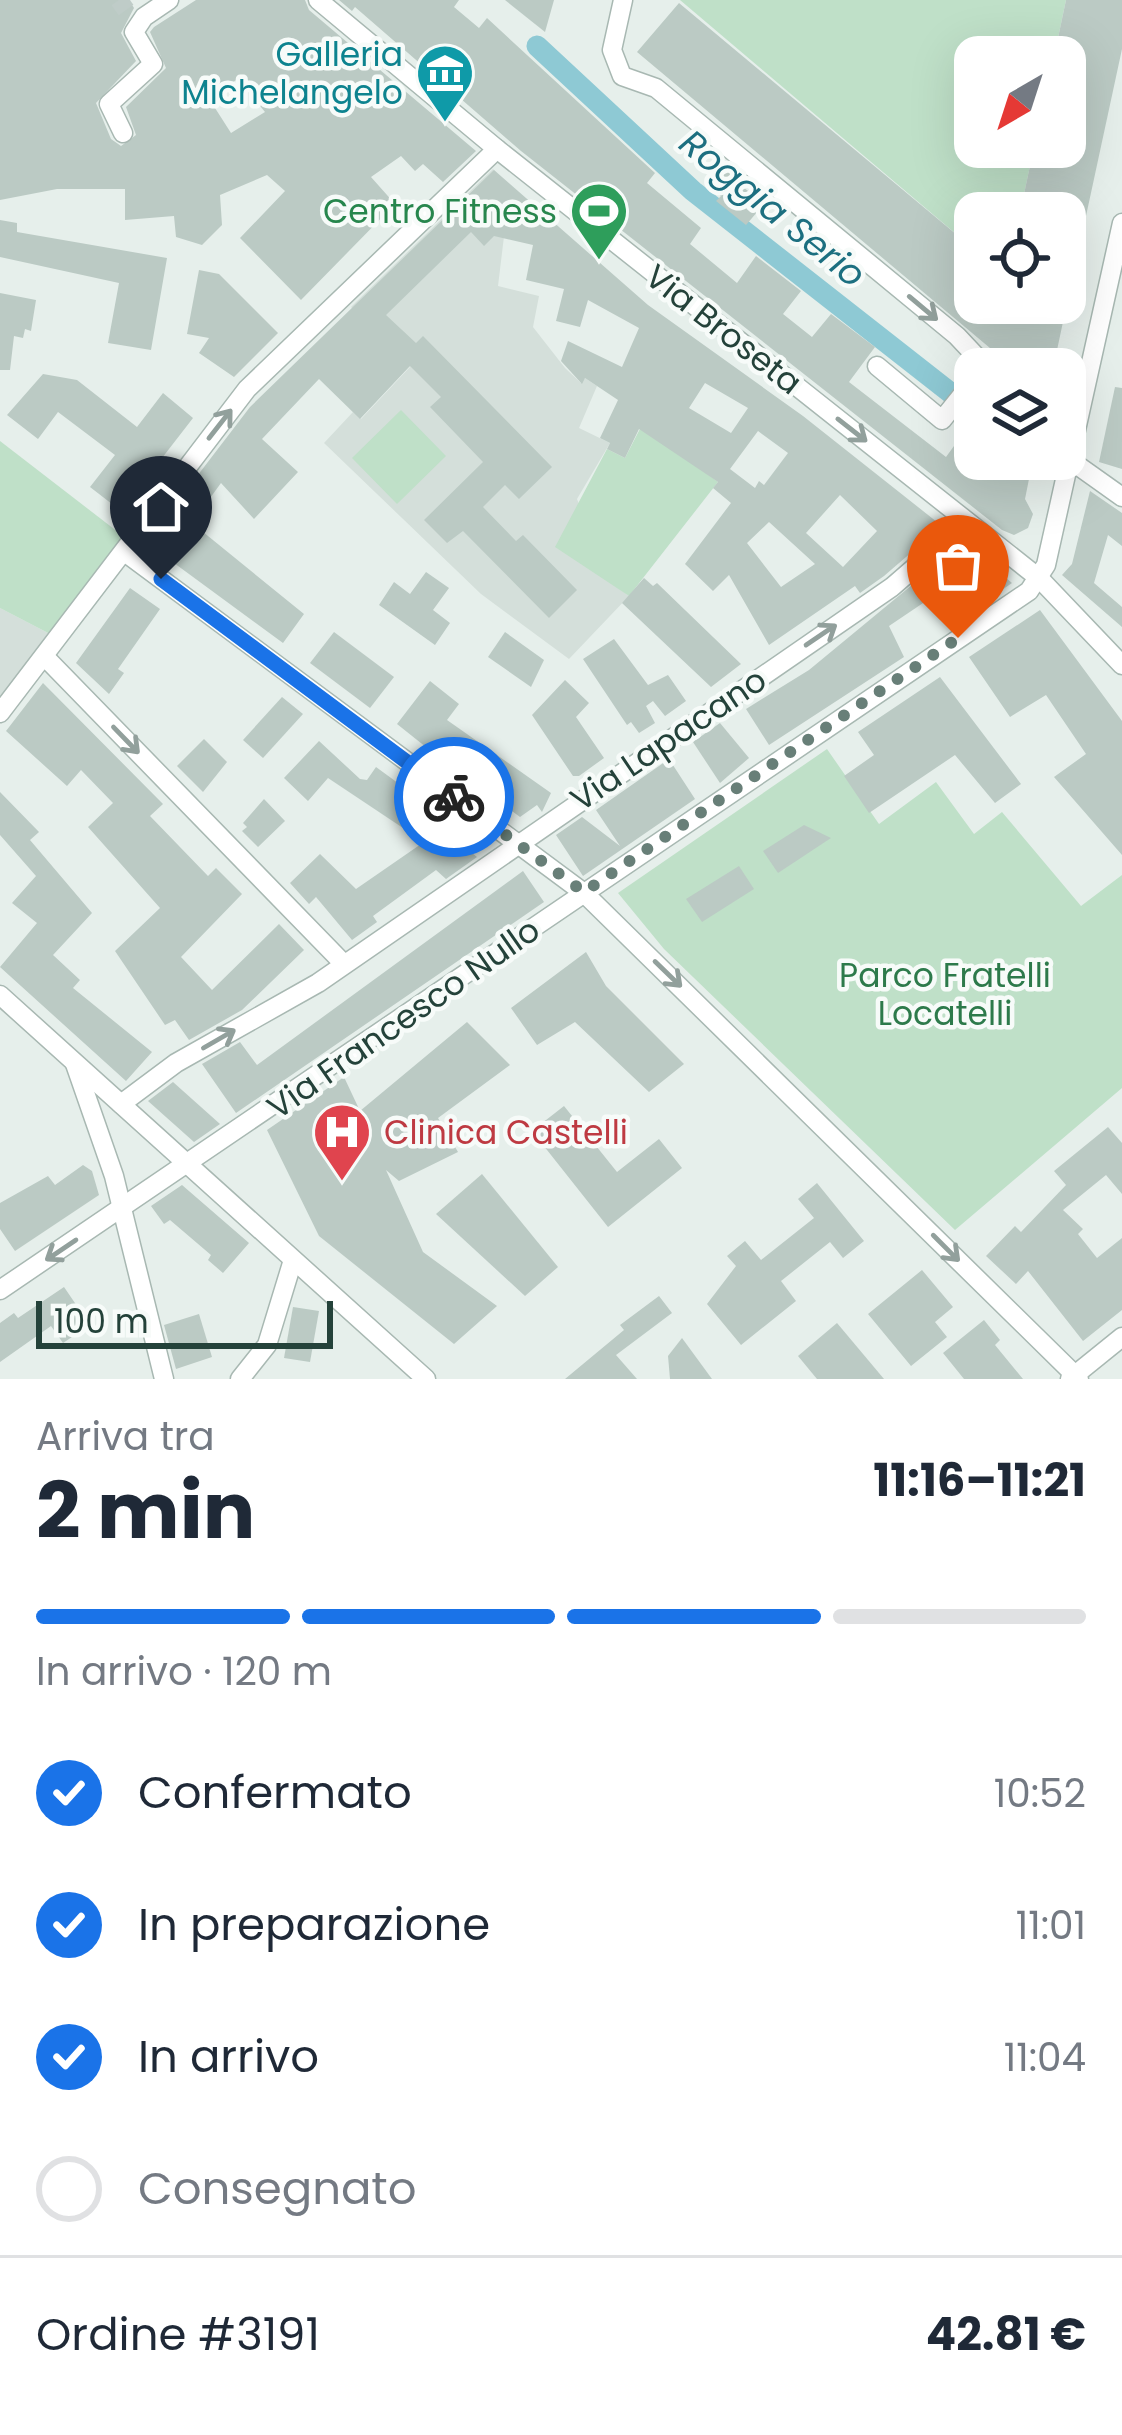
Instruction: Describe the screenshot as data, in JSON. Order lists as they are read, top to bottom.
{
  "streets": {
    "street": ["Via Broseta", "Via Lapacano", "Via Francesco Nullo"]
  },
  "crossings": [
    ["Via Broseta", "Via Lapacano"],
    ["Via Broseta", "Via Francesco Nullo"]
  ],
  "one_way": ["Via Lapacano"],
  "water": ["Roggia Serio"],
  "parks": ["Parco Fratelli Locatelli"],
  "places": {
    "museum": ["Galleria Michelangelo"],
    "sports": ["Centro Fitness"],
    "hospital": ["Clinica Castelli"]
  },
  "scale_bar": "100 m",
  "north": "bottom left",
  "page": {
    "scale": "100 m",
    "heading": ["2 min", "Arriva tra", "11:16–11:21"],
    "panel": ["Ordine #3191", "42.81 €"],
    "bar": "In arrivo · 120 m",
    "list": [
      ["Confermato", "10:52"],
      ["In preparazione", "11:01"],
      ["In arrivo", "11:04"],
      "Consegnato"
    ]
  }
}
